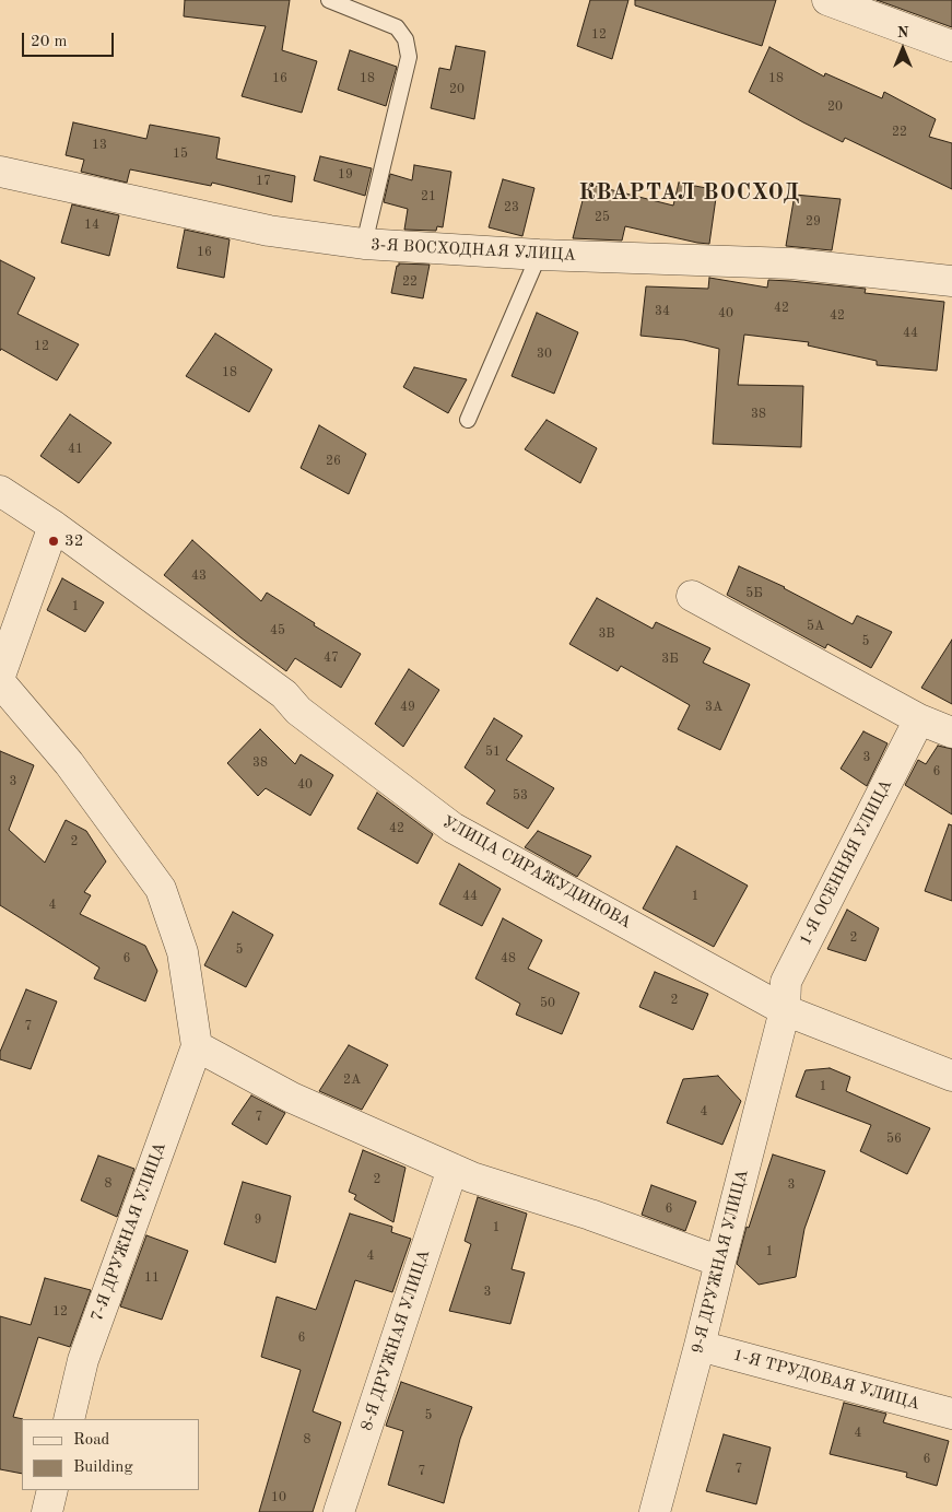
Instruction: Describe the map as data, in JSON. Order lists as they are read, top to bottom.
{
  "streets": {
    "street": [
      "3-Я ВОСХОДНАЯ УЛИЦА",
      "1-Я ОСЕННЯЯ УЛИЦА",
      "УЛИЦА СИРАЖУДИНОВА",
      "7-Я ДРУЖНАЯ УЛИЦА",
      "9-Я ДРУЖНАЯ УЛИЦА",
      "8-Я ДРУЖНАЯ УЛИЦА",
      "1-Я ТРУДОВАЯ УЛИЦА"
    ]
  },
  "crossings": [
    ["1-Я ОСЕННЯЯ УЛИЦА", "УЛИЦА СИРАЖУДИНОВА"],
    ["1-Я ОСЕННЯЯ УЛИЦА", "9-Я ДРУЖНАЯ УЛИЦА"],
    ["УЛИЦА СИРАЖУДИНОВА", "9-Я ДРУЖНАЯ УЛИЦА"],
    ["9-Я ДРУЖНАЯ УЛИЦА", "1-Я ТРУДОВАЯ УЛИЦА"]
  ],
  "districts": ["КВАРТАЛ ВОСХОД"],
  "places": ["32"],
  "house_numbers": [
    "12",
    "16",
    "18",
    "18",
    "20",
    "20",
    "22",
    "13",
    "15",
    "19",
    "17",
    "21",
    "23",
    "25",
    "29",
    "14",
    "16",
    "22",
    "42",
    "34",
    "40",
    "42",
    "44",
    "12",
    "30",
    "18",
    "38",
    "41",
    "26",
    "43",
    "5Б",
    "1",
    "5А",
    "45",
    "3В",
    "5",
    "47",
    "3Б",
    "49",
    "3А",
    "51",
    "3",
    "38",
    "6",
    "3",
    "40",
    "53",
    "42",
    "2",
    "44",
    "1",
    "4",
    "2",
    "5",
    "6",
    "48",
    "2",
    "50",
    "7",
    "2А",
    "1",
    "4",
    "7",
    "56",
    "2",
    "8",
    "3",
    "6",
    "9",
    "1",
    "1",
    "4",
    "11",
    "3",
    "12",
    "6",
    "5",
    "4",
    "8",
    "6",
    "7",
    "7",
    "10"
  ],
  "legend": ["Road", "Building"],
  "scale_bar": "20 m",
  "north": "top"
}
